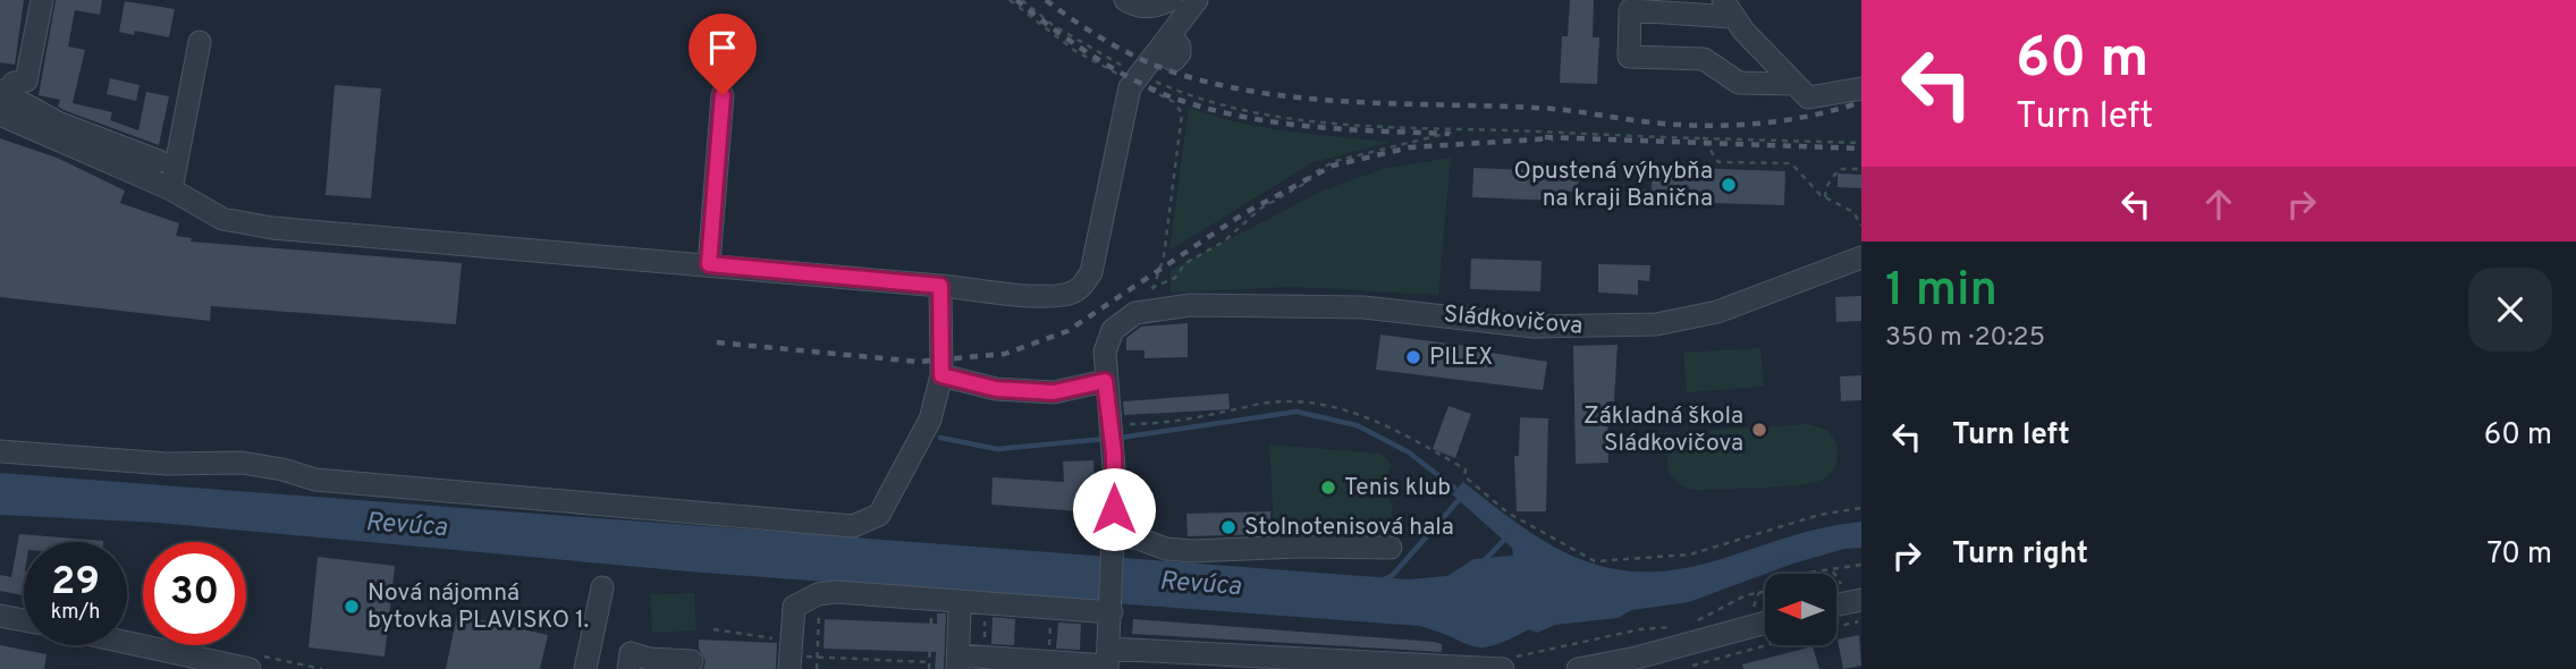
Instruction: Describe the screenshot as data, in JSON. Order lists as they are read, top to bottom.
{
  "streets": {
    "street": ["Sládkovičova"]
  },
  "water": ["Revúca"],
  "places": [
    "Opustená výhybňa na kraji Banična",
    "PILEX",
    "Základná škola Sládkovičova",
    "Tenis klub",
    "Stolnotenisová hala",
    "Nová nájomná bytovka PLAVISKO 1."
  ],
  "north": "left",
  "page": {
    "turn": ["60 m", "Turn left"],
    "heading": ["1 min", "350 m · 20:25"],
    "list": [
      {
        "name": "Turn left",
        "value": "60 m"
      },
      {
        "name": "Turn right",
        "value": "70 m"
      }
    ],
    "speed": "29 km/h",
    "limit": "30"
  }
}
